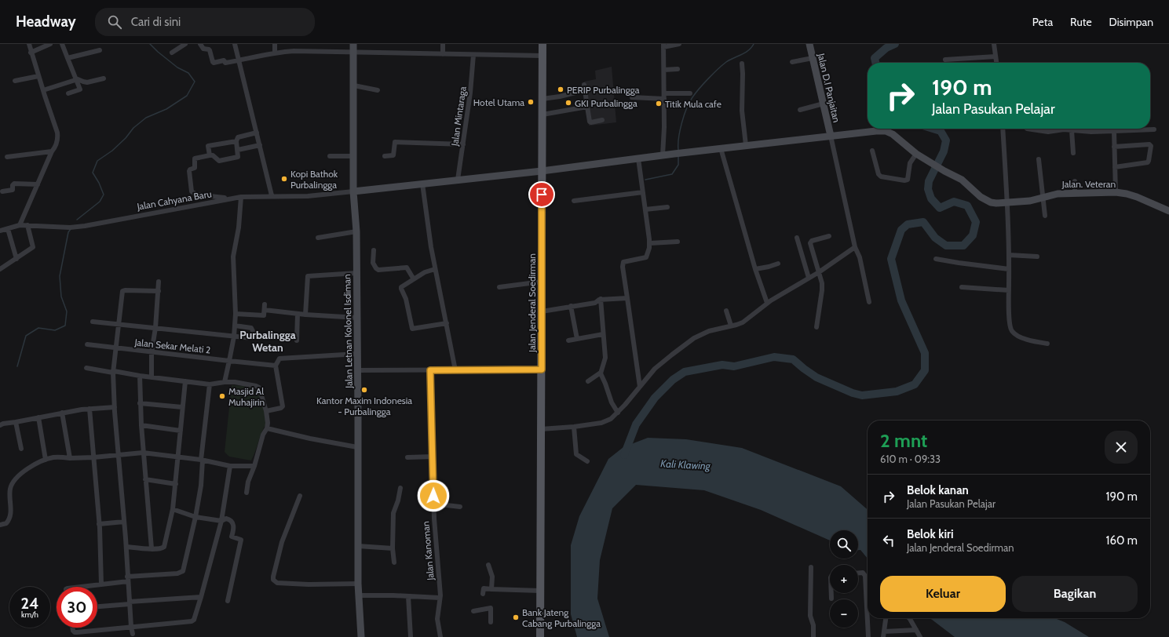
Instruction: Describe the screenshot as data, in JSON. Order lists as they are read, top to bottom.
{
  "streets": {
    "main road": ["Jalan Jenderal Soedirman"],
    "street": [
      "Jalan D.I Panjaitan",
      "Jalan Mintaraga",
      "Jalan. Veteran",
      "Jalan Cahyana Baru",
      "Jalan Letnan Kolonel Isdiman",
      "Jalan Sekar Melati 2",
      "Jalan Kanoman"
    ]
  },
  "crossings": [
    ["Jalan D.I Panjaitan", "Jalan. Veteran"],
    ["Jalan Mintaraga", "Jalan. Veteran"],
    ["Jalan. Veteran", "Jalan Cahyana Baru"],
    ["Jalan. Veteran", "Jalan Jenderal Soedirman"],
    ["Jalan. Veteran", "Jalan Letnan Kolonel Isdiman"],
    ["Jalan Cahyana Baru", "Jalan Letnan Kolonel Isdiman"]
  ],
  "districts": ["Purbalingga Wetan"],
  "water": ["Kali Klawing"],
  "places": [
    "PERIP Purbalingga",
    "Hotel Utama",
    "GKI Purbalingga",
    "Titik Mula cafe",
    "Kopi Bathok Purbalingga",
    "Kantor Maxim Indonesia - Purbalingga",
    "Masjid Al Muhajirin",
    "Bank Jateng Cabang Purbalingga"
  ],
  "page": {
    "header": "Headway",
    "search": "Cari di sini",
    "nav": ["Peta", "Rute", "Disimpan"],
    "turn": ["190 m", "Jalan Pasukan Pelajar"],
    "heading": ["2 mnt", "610 m · 09:33"],
    "list": [
      {
        "name": "Belok kanan",
        "note": "Jalan Pasukan Pelajar",
        "value": "190 m"
      },
      {
        "name": "Belok kiri",
        "note": "Jalan Jenderal Soedirman",
        "value": "160 m"
      }
    ],
    "map_buttons": ["+", "−"],
    "buttons": ["Keluar", "Bagikan"],
    "speed": "24 km/h",
    "limit": "30"
  }
}
